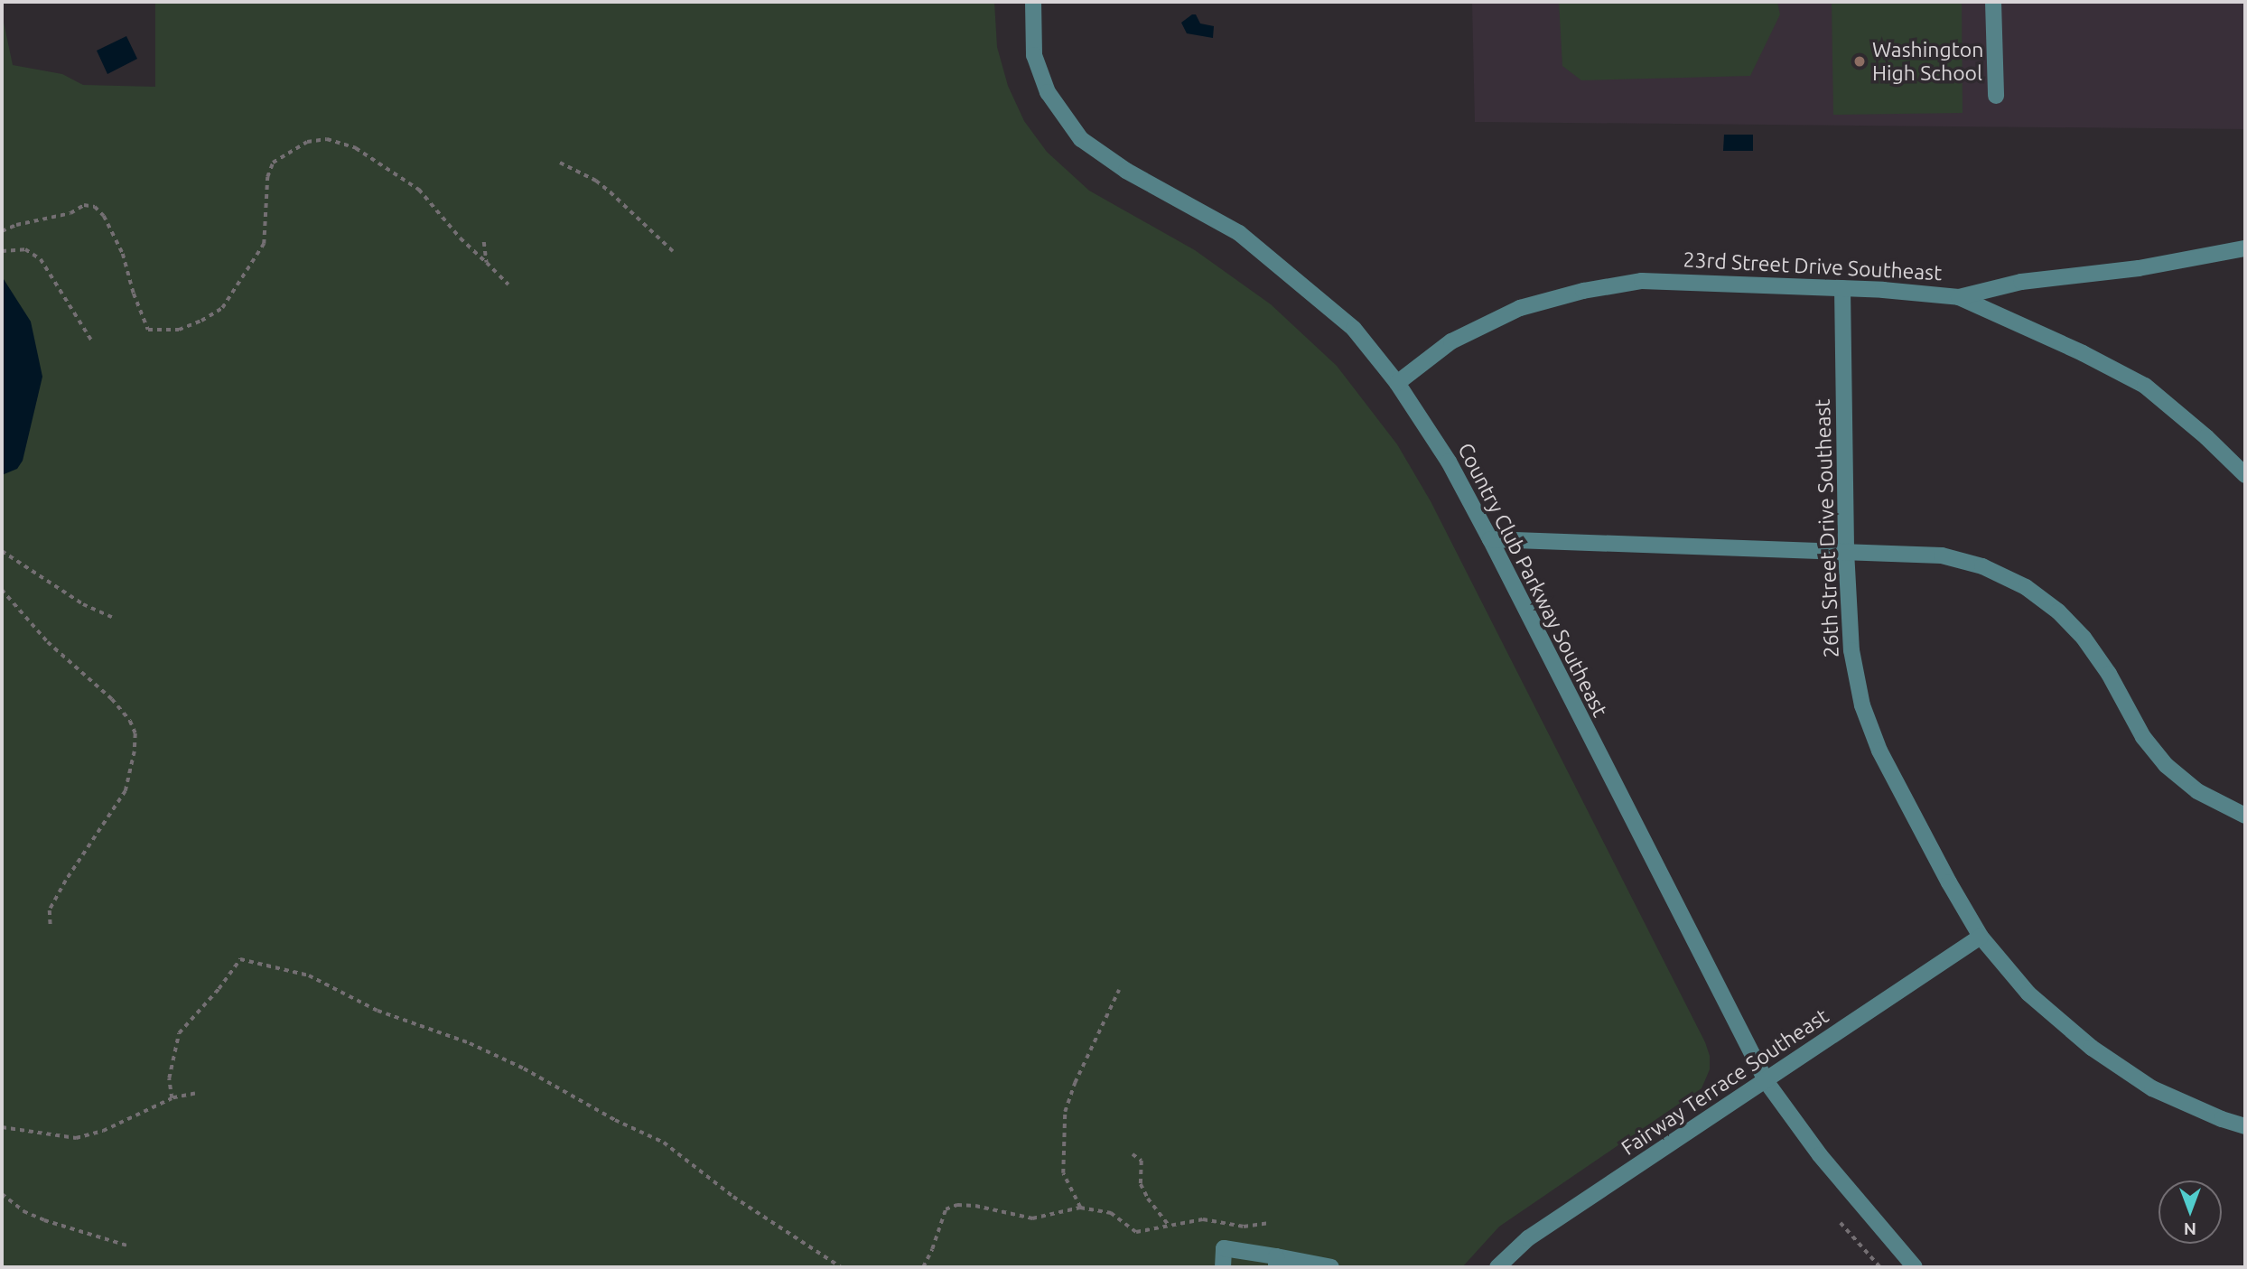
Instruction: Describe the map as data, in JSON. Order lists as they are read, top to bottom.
{
  "streets": {
    "street": [
      "23rd Street Drive Southeast",
      "26th Street Drive Southeast",
      "Country Club Parkway Southeast",
      "Fairway Terrace Southeast"
    ]
  },
  "crossings": [
    ["23rd Street Drive Southeast", "26th Street Drive Southeast"],
    ["23rd Street Drive Southeast", "Country Club Parkway Southeast"],
    ["26th Street Drive Southeast", "Fairway Terrace Southeast"],
    ["Country Club Parkway Southeast", "Fairway Terrace Southeast"]
  ],
  "places": ["Washington High School"],
  "north": "bottom"
}
